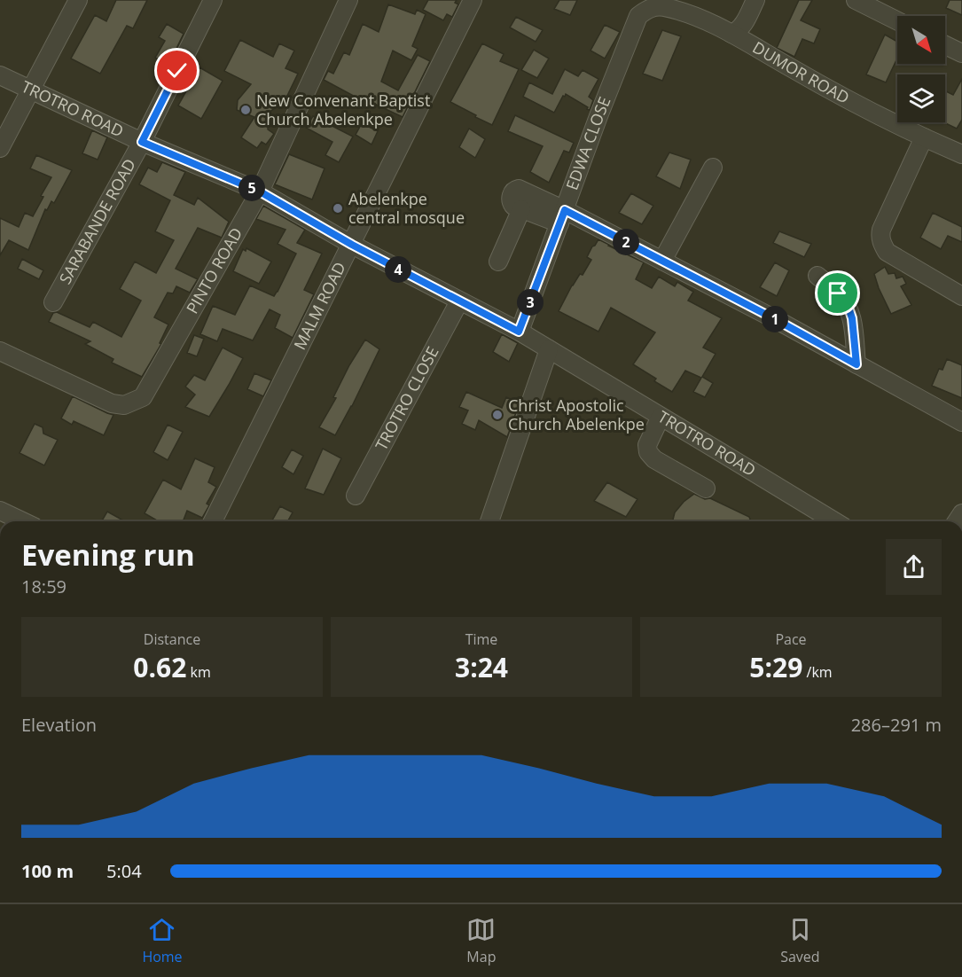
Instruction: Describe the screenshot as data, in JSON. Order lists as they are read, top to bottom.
{
  "streets": {
    "street": [
      "DUMOR ROAD",
      "TROTRO ROAD",
      "EDWA CLOSE",
      "SARABANDE ROAD",
      "PINTO ROAD",
      "MALM ROAD",
      "TROTRO CLOSE"
    ]
  },
  "crossings": [
    ["DUMOR ROAD", "EDWA CLOSE"],
    ["TROTRO ROAD", "EDWA CLOSE"],
    ["TROTRO ROAD", "SARABANDE ROAD"],
    ["TROTRO ROAD", "PINTO ROAD"],
    ["TROTRO ROAD", "MALM ROAD"],
    ["TROTRO ROAD", "TROTRO CLOSE"]
  ],
  "places": ["New Convenant Baptist Church Abelenkpe", "Abelenkpe central mosque", "Christ Apostolic Church Abelenkpe"],
  "north": "bottom right",
  "page": {
    "pins": [
      "5",
      "2",
      "4",
      "3",
      "1"
    ],
    "heading": ["Evening run", "18:59"],
    "stats": [
      ["Distance", "0.62 km"],
      ["Time", "3:24"],
      ["Pace", "5:29 /km"]
    ],
    "chart": ["Elevation", "286–291 m"],
    "list": [
      {
        "name": "100 m",
        "note": "5:04"
      }
    ],
    "tabs": ["Home", "Map", "Saved"]
  }
}
